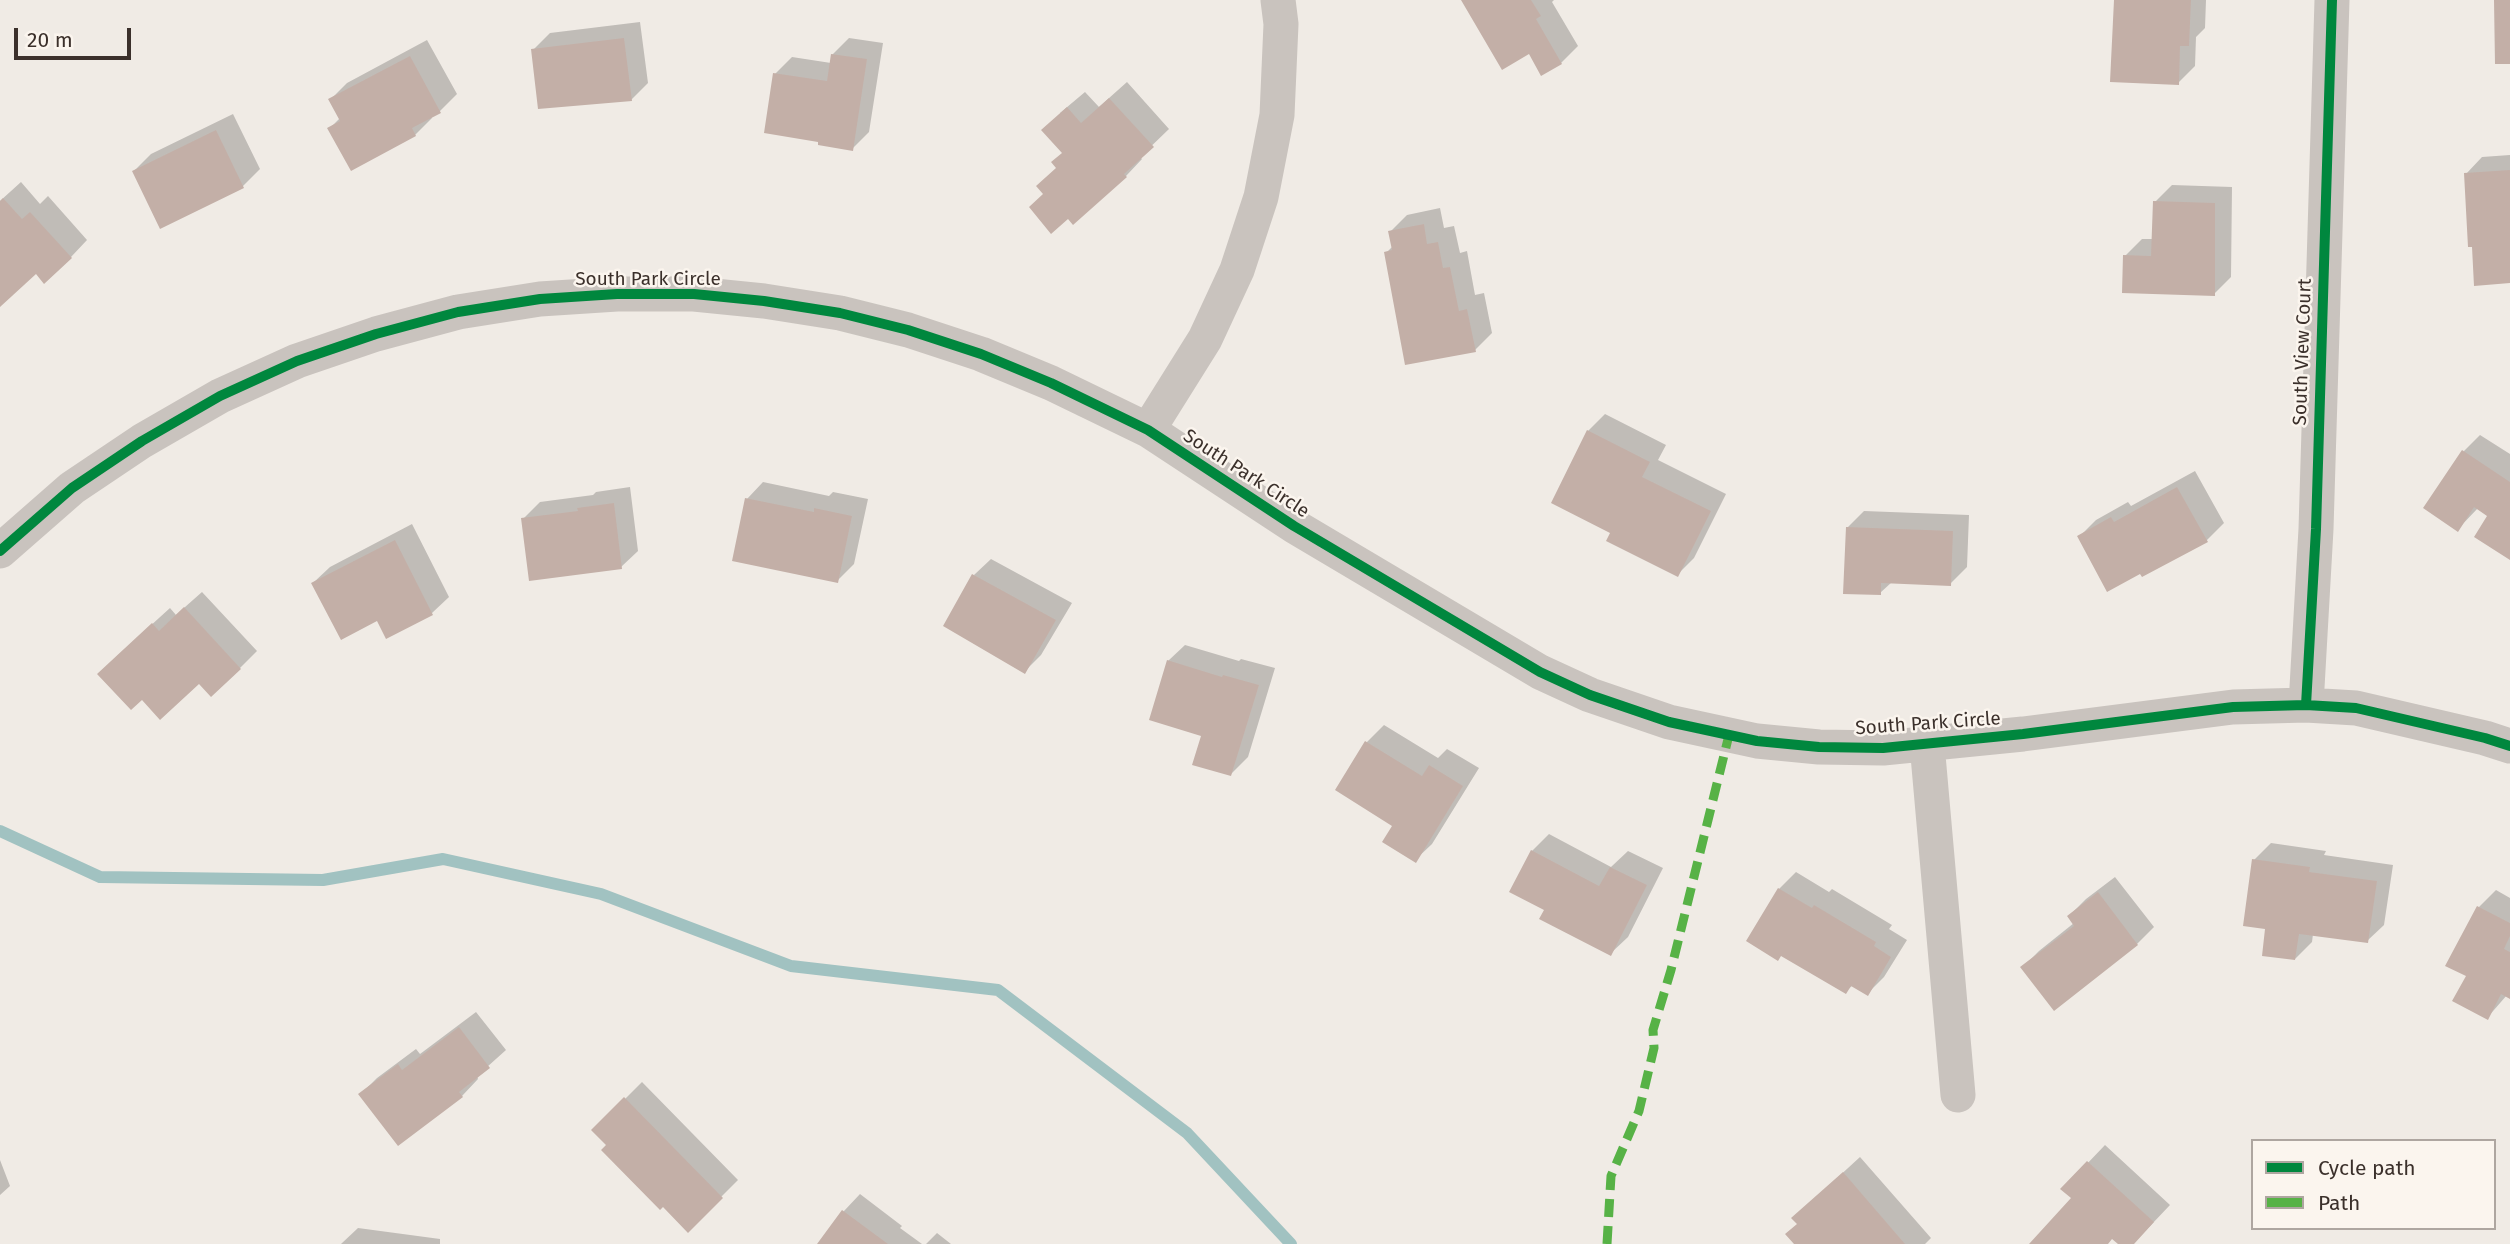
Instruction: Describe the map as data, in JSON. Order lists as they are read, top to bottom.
{
  "streets": {
    "street": ["South Park Circle", "South View Court"]
  },
  "crossings": [
    ["South Park Circle", "South View Court"]
  ],
  "legend": ["Cycle path", "Path"],
  "scale_bar": "20 m"
}
